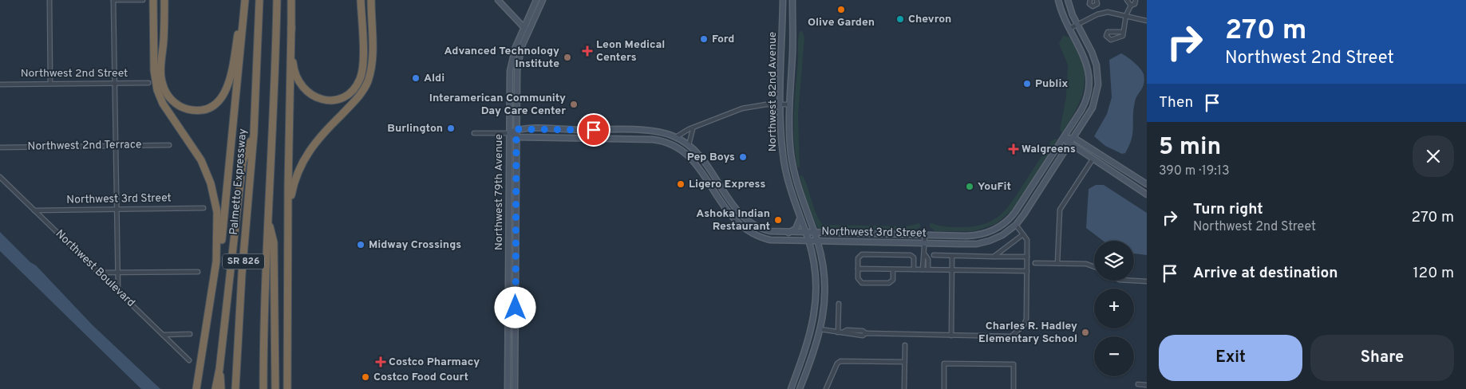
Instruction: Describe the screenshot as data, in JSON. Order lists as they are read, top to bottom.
{
  "streets": {
    "highway": ["Palmetto Expressway", "SR 826"],
    "street": [
      "Northwest 2nd Street",
      "Northwest 82nd Avenue",
      "Northwest 2nd Terrace",
      "Northwest 79th Avenue",
      "Northwest 3rd Street",
      "Northwest Boulevard"
    ]
  },
  "crossings": [
    ["Northwest 82nd Avenue", "Northwest 3rd Street"],
    ["Northwest 79th Avenue", "Northwest 3rd Street"],
    ["Northwest 3rd Street", "Northwest Boulevard"]
  ],
  "places": {
    "other": [
      "Olive Garden",
      "Chevron",
      "Ford",
      "Advanced Technology Institute",
      "Aldi",
      "Publix",
      "Interamerican Community Day Care Center",
      "Burlington",
      "Pep Boys",
      "Ligero Express",
      "YouFit",
      "Ashoka Indian Restaurant",
      "Midway Crossings",
      "Charles R. Hadley Elementary School",
      "Costco Food Court"
    ],
    "health": ["Leon Medical Centers", "Walgreens", "Costco Pharmacy"]
  },
  "page": {
    "turn": ["270 m", "Northwest 2nd Street"],
    "then": "Then",
    "heading": ["5 min", "390 m · 19:13"],
    "list": [
      {
        "name": "Turn right",
        "note": "Northwest 2nd Street",
        "value": "270 m"
      },
      {
        "name": "Arrive at destination",
        "value": "120 m"
      }
    ],
    "map_buttons": ["+", "−"],
    "buttons": ["Exit", "Share"]
  }
}
